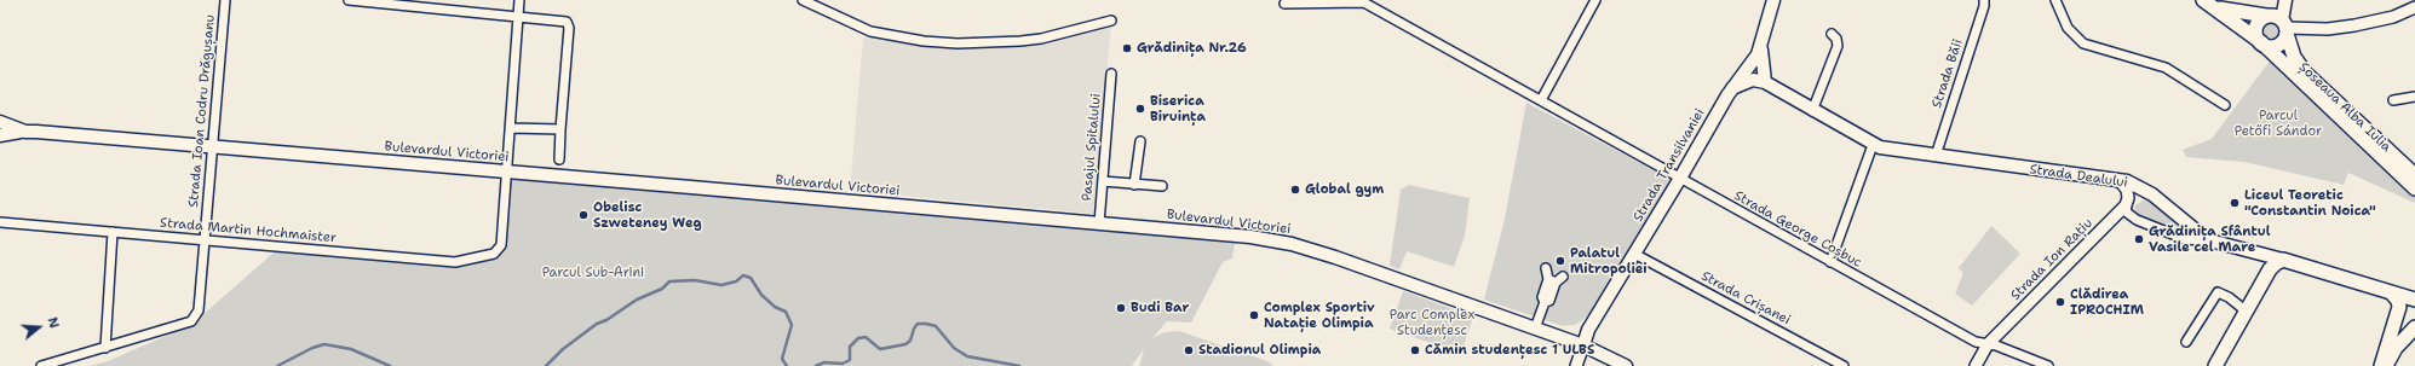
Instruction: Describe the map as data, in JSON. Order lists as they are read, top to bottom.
{
  "streets": {
    "main road": [
      "Șoseaua Alba Iulia",
      "Bulevardul Victoriei",
      "Strada Transilvaniei",
      "Strada Dealului"
    ],
    "street": [
      "Strada Băii",
      "Strada Ioan Codru Drăgușanu",
      "Pasajul Spitalului",
      "Strada George Coșbuc",
      "Strada Martin Hochmaister",
      "Strada Ion Rațiu",
      "Strada Crișanei"
    ]
  },
  "crossings": [
    ["Strada Băii", "Strada Dealului"],
    ["Strada Ioan Codru Drăgușanu", "Bulevardul Victoriei"],
    ["Strada Ioan Codru Drăgușanu", "Strada Martin Hochmaister"],
    ["Pasajul Spitalului", "Bulevardul Victoriei"],
    ["Bulevardul Victoriei", "Strada Transilvaniei"],
    ["Bulevardul Victoriei", "Strada Martin Hochmaister"],
    ["Strada Transilvaniei", "Strada George Coșbuc"],
    ["Strada Transilvaniei", "Strada Crișanei"],
    ["Strada George Coșbuc", "Strada Ion Rațiu"]
  ],
  "parks": ["Parcul Petőfi Sándor", "Parcul Sub-Arini", "Parc Complex Studențesc"],
  "places": [
    "Grădinița Nr.26",
    "Biserica Biruința",
    "Global gym",
    "Liceul Teoretic \"Constantin Noica\"",
    "Obelisc Szweteney Weg",
    "Grădinița Sfântul Vasile cel Mare",
    "Palatul Mitropoliei",
    "Clădirea IPROCHIM",
    "Budi Bar",
    "Complex Sportiv Natație Olimpia",
    "Stadionul Olimpia",
    "Cămin studențesc 1 ULBS"
  ],
  "north": "right"
}
